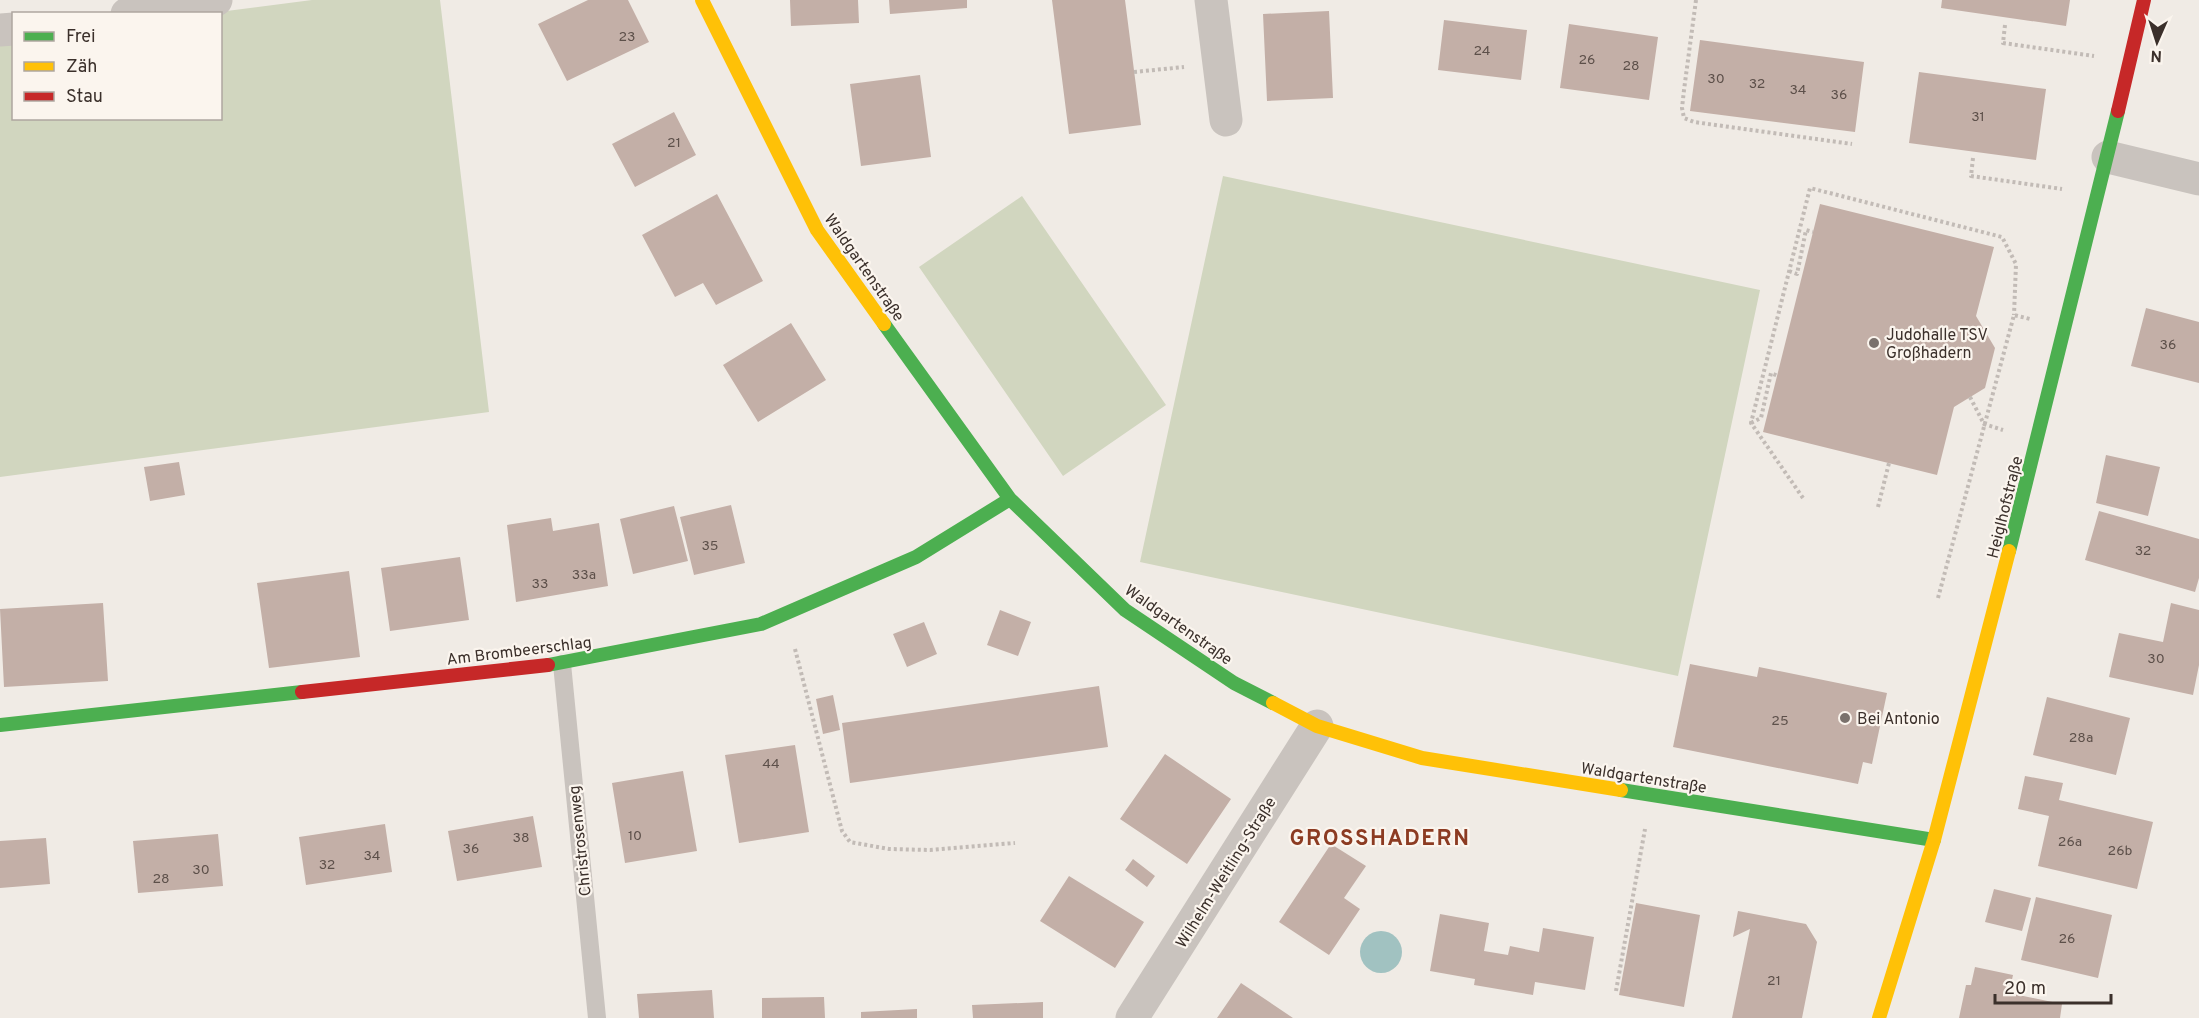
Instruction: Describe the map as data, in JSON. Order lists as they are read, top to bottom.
{
  "streets": {
    "street": [
      "Waldgartenstraße",
      "Heiglhofstraße",
      "Am Brombeerschlag",
      "Wilhelm-Weitling-Straße"
    ],
    "lane": ["Christrosenweg"]
  },
  "crossings": [
    ["Waldgartenstraße", "Heiglhofstraße"],
    ["Waldgartenstraße", "Am Brombeerschlag"],
    ["Waldgartenstraße", "Wilhelm-Weitling-Straße"],
    ["Am Brombeerschlag", "Christrosenweg"]
  ],
  "districts": ["GROSSHADERN"],
  "places": ["Judohalle TSV Großhadern", "Bei Antonio"],
  "house_numbers": [
    "23",
    "24",
    "26",
    "28",
    "30",
    "32",
    "34",
    "36",
    "31",
    "21",
    "36",
    "35",
    "32",
    "33a",
    "33",
    "30",
    "25",
    "28a",
    "44",
    "10",
    "38",
    "26a",
    "36",
    "26b",
    "34",
    "32",
    "30",
    "28",
    "26",
    "21"
  ],
  "legend": ["Frei", "Zäh", "Stau"],
  "scale_bar": "20 m",
  "north": "bottom"
}
